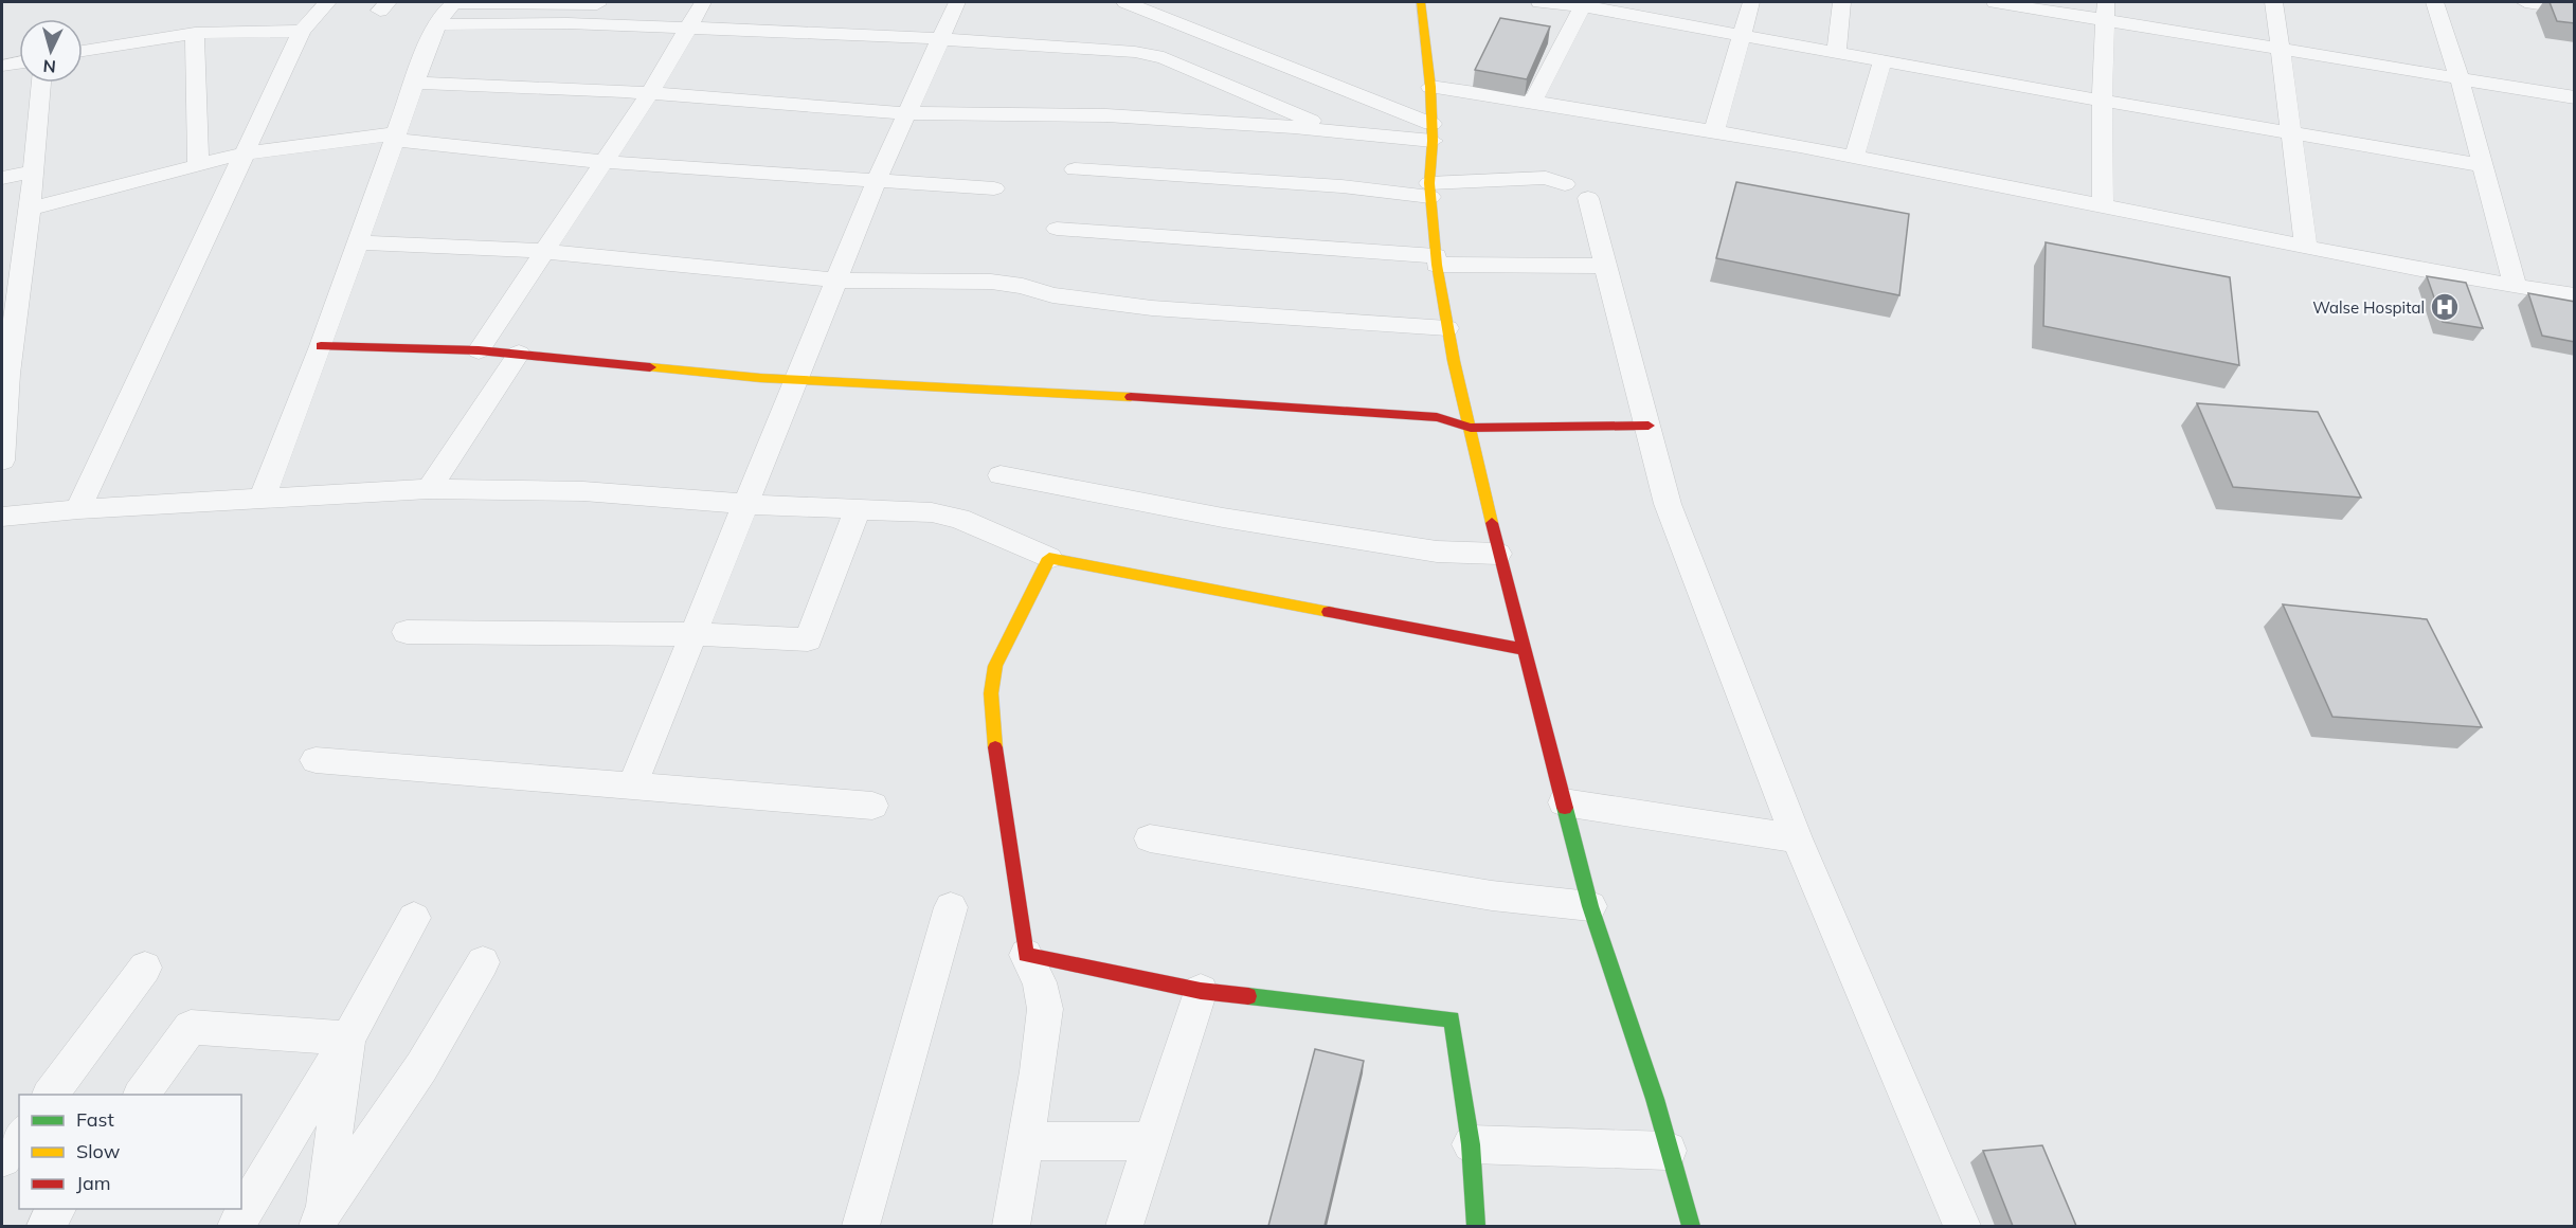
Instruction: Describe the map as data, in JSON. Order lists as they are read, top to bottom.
{
  "places": {
    "hospital": ["Walse Hospital"]
  },
  "legend": ["Fast", "Slow", "Jam"],
  "north": "bottom"
}
